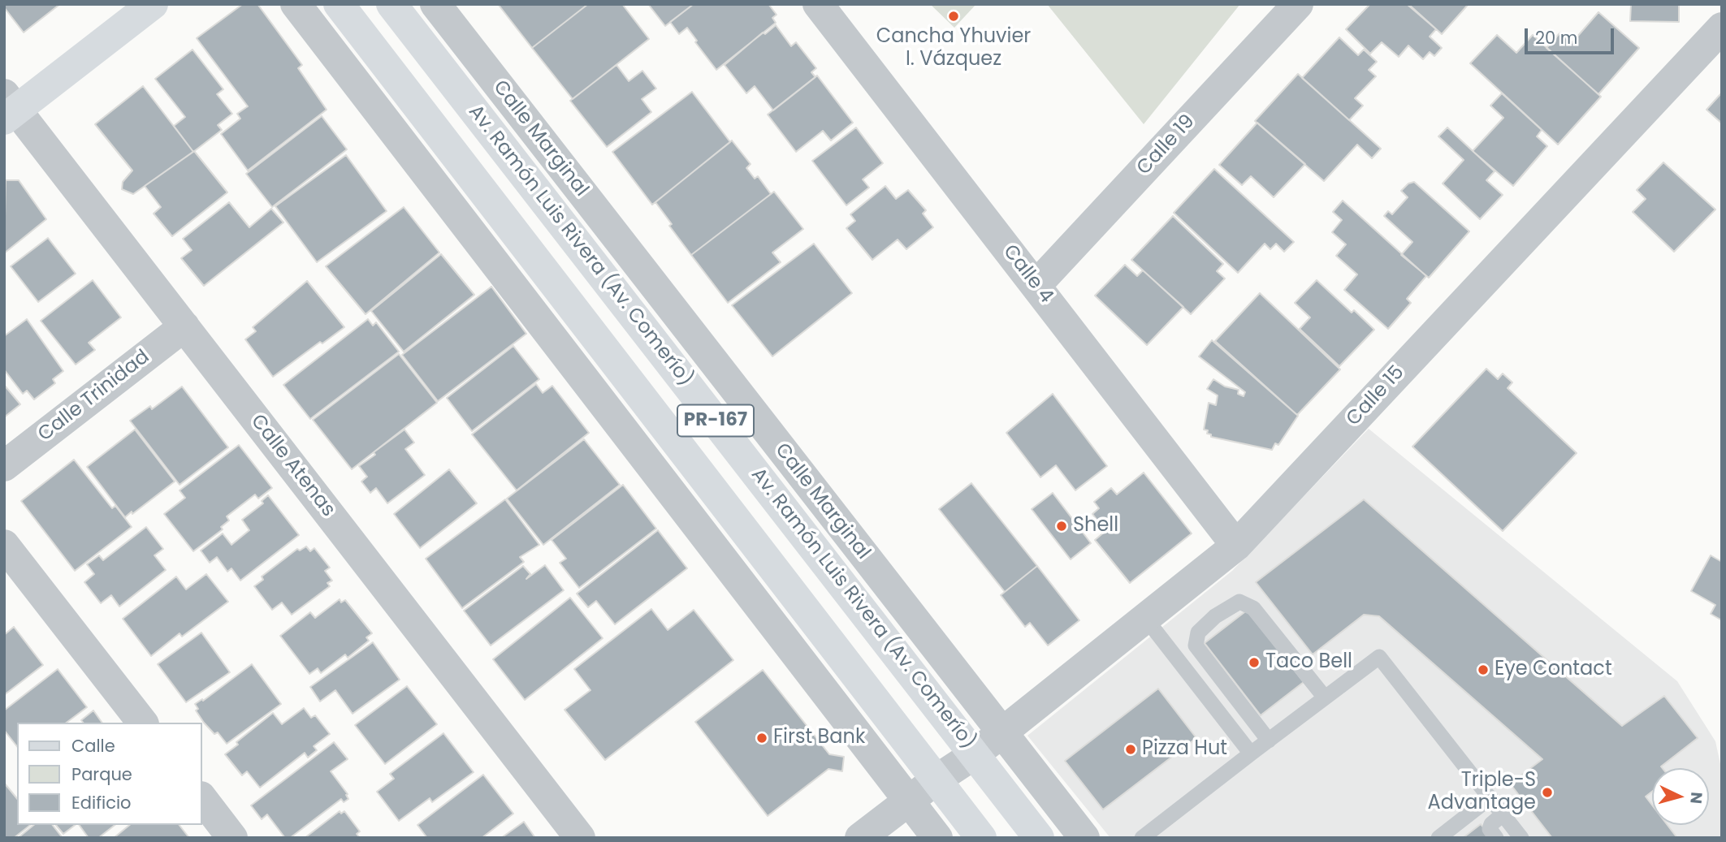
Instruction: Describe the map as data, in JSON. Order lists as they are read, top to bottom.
{
  "streets": {
    "main road": ["Av. Ramón Luis Rivera (Av. Comerío)", "PR-167"],
    "street": [
      "Calle Marginal",
      "Calle 19",
      "Calle 4",
      "Calle Trinidad",
      "Calle 15",
      "Calle Atenas"
    ]
  },
  "crossings": [
    ["Calle Marginal", "Calle 15"],
    ["Calle 19", "Calle 4"],
    ["Av. Ramón Luis Rivera (Av. Comerío)", "Calle 15"],
    ["Calle 4", "Calle 15"],
    ["Calle Trinidad", "Calle Atenas"],
    ["Calle 15", "PR-167"]
  ],
  "places": [
    "Cancha Yhuvier I. Vázquez",
    "Shell",
    "Taco Bell",
    "Eye Contact",
    "First Bank",
    "Pizza Hut",
    "Triple-S Advantage"
  ],
  "legend": ["Calle", "Parque", "Edificio"],
  "scale_bar": "20 m",
  "north": "right"
}
